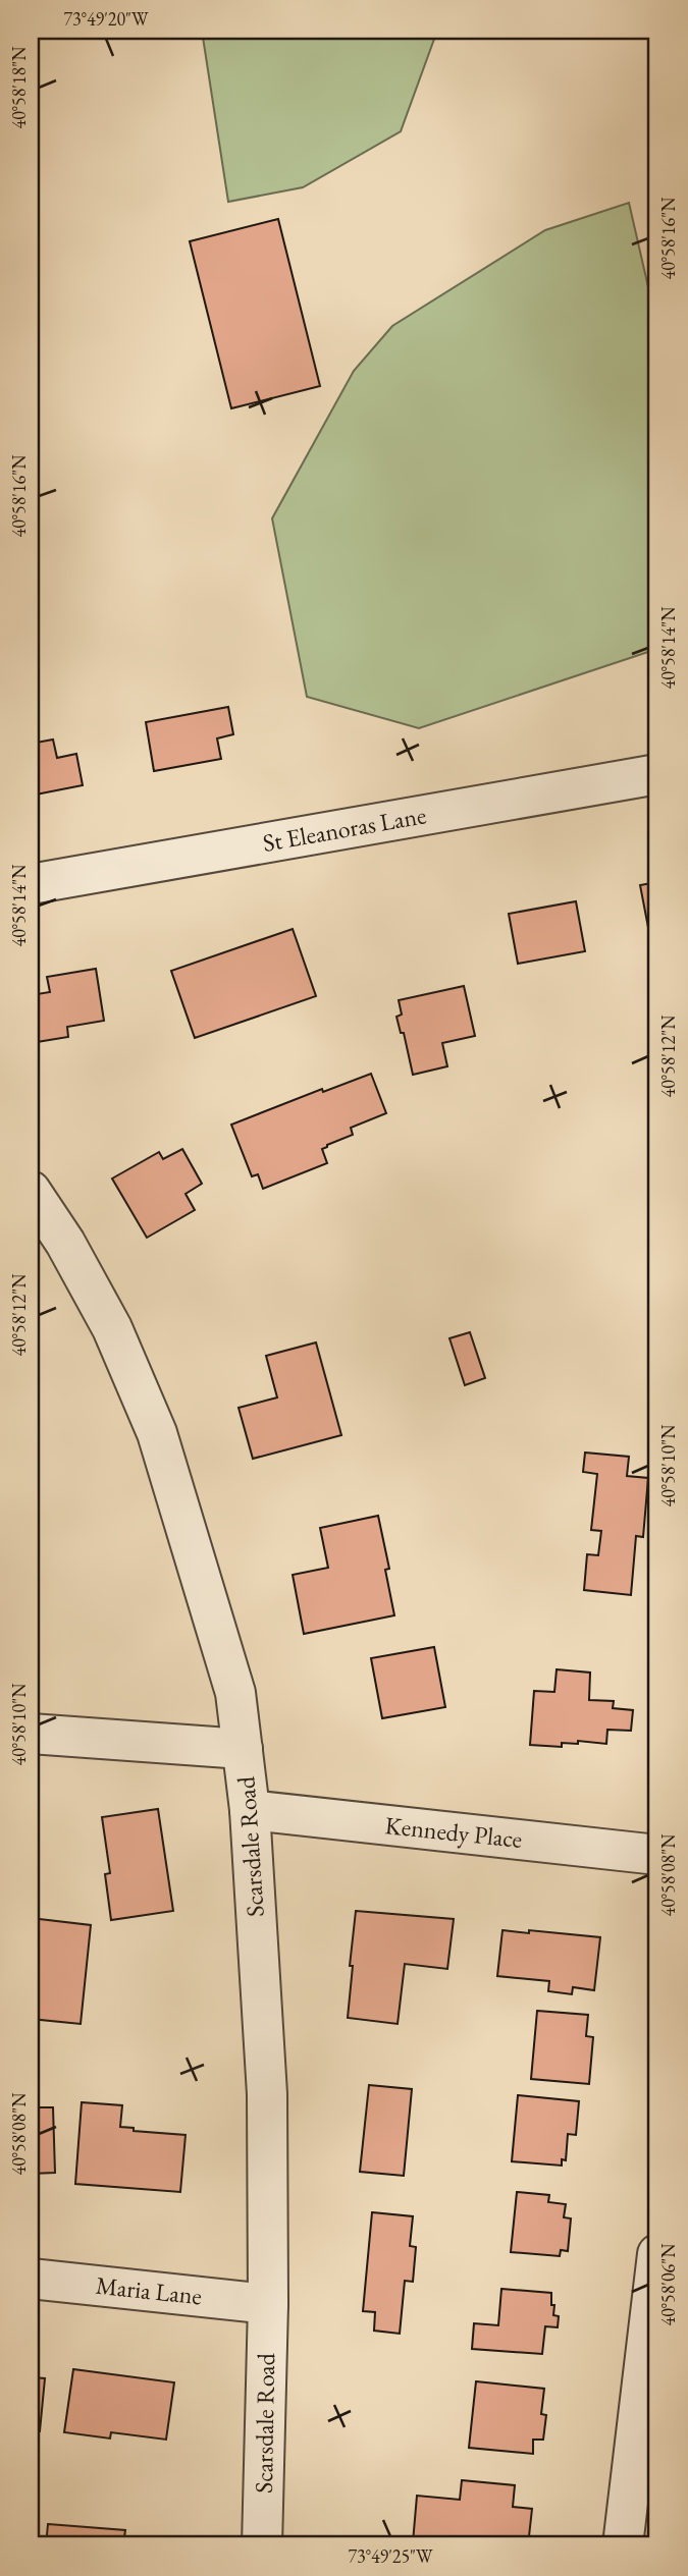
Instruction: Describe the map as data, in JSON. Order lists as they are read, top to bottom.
{
  "streets": {
    "street": [
      "St Eleanoras Lane",
      "Kennedy Place",
      "Scarsdale Road",
      "Maria Lane"
    ]
  },
  "crossings": [
    ["Kennedy Place", "Scarsdale Road"],
    ["Scarsdale Road", "Maria Lane"]
  ],
  "coordinates": [
    "73°49'20\"W",
    "40°58'18\"N",
    "40°58'16\"N",
    "40°58'14\"N",
    "40°58'12\"N",
    "40°58'10\"N",
    "40°58'08\"N",
    "40°58'06\"N",
    "73°49'25\"W"
  ]
}
